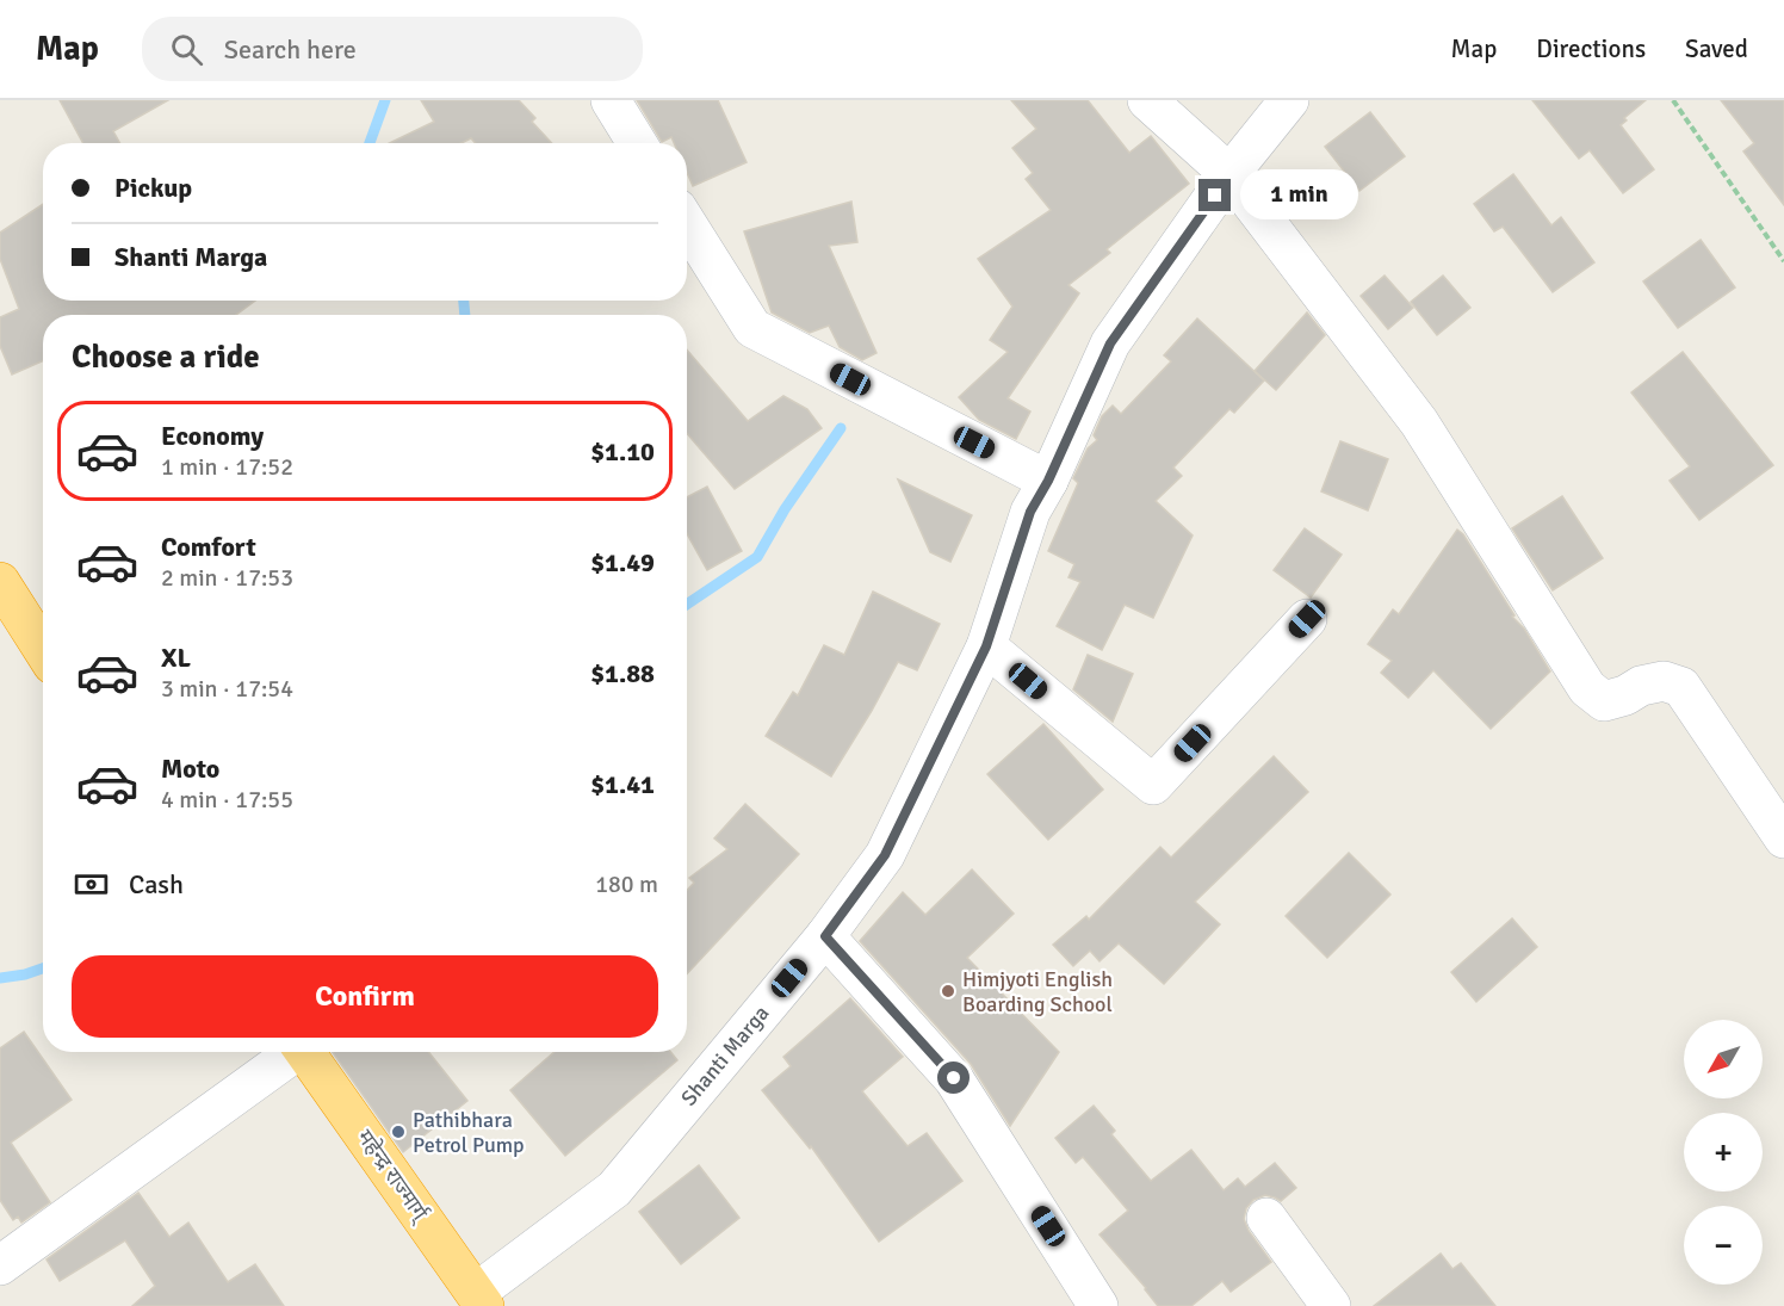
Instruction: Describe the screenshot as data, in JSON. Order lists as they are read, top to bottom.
{
  "streets": {
    "highway": ["महेन्द्र राज्मार्ग्"],
    "street": ["Shanti Marga"]
  },
  "crossings": [
    ["Shanti Marga", "महेन्द्र राज्मार्ग्"]
  ],
  "places": ["Himjyoti English Boarding School", "Pathibhara Petrol Pump"],
  "north": "bottom left",
  "page": {
    "header": "Map",
    "search": "Search here",
    "nav": ["Map", "Directions", "Saved"],
    "banner": ["Pickup", "Shanti Marga"],
    "bubble": "1 min",
    "heading": "Choose a ride",
    "list": [
      {
        "name": "Economy",
        "note": "1 min · 17:52",
        "value": "$1.10"
      },
      {
        "name": "Comfort",
        "note": "2 min · 17:53",
        "value": "$1.49"
      },
      {
        "name": "XL",
        "note": "3 min · 17:54",
        "value": "$1.88"
      },
      {
        "name": "Moto",
        "note": "4 min · 17:55",
        "value": "$1.41"
      }
    ],
    "pay": ["Cash", "180 m"],
    "buttons": "Confirm",
    "map_buttons": ["+", "−"]
  }
}
